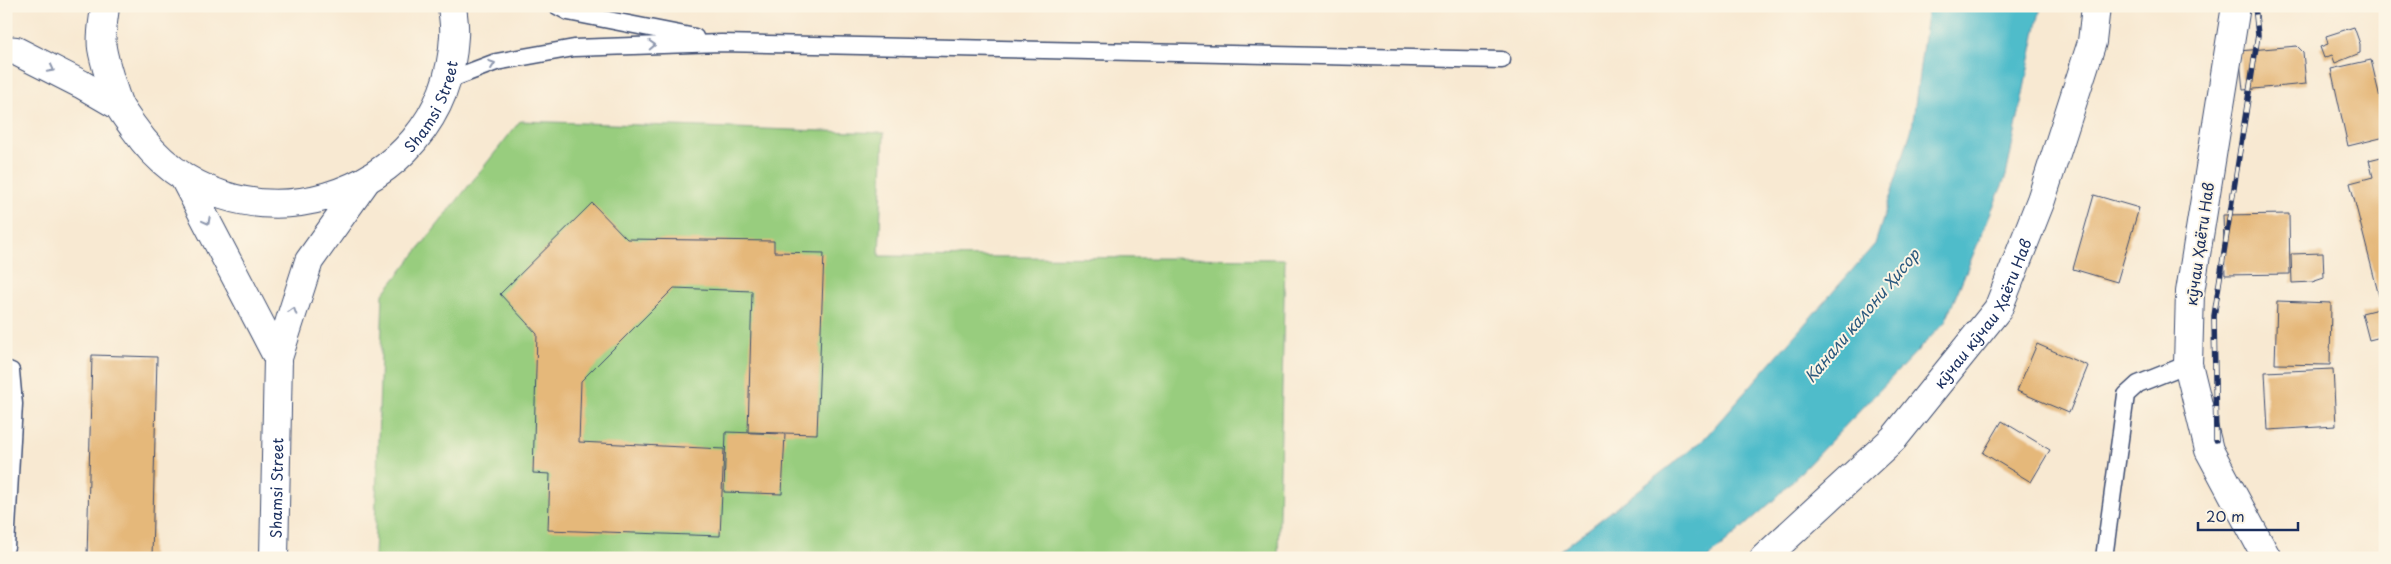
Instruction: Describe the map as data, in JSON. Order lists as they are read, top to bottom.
{
  "streets": {
    "street": ["Shamsi Street", "кӯчаи Ҳаёти Нав", "кӯчаи кӯчаи Ҳаёти Нав"]
  },
  "water": ["Канали калони Ҳисор"],
  "scale_bar": "20 m"
}
